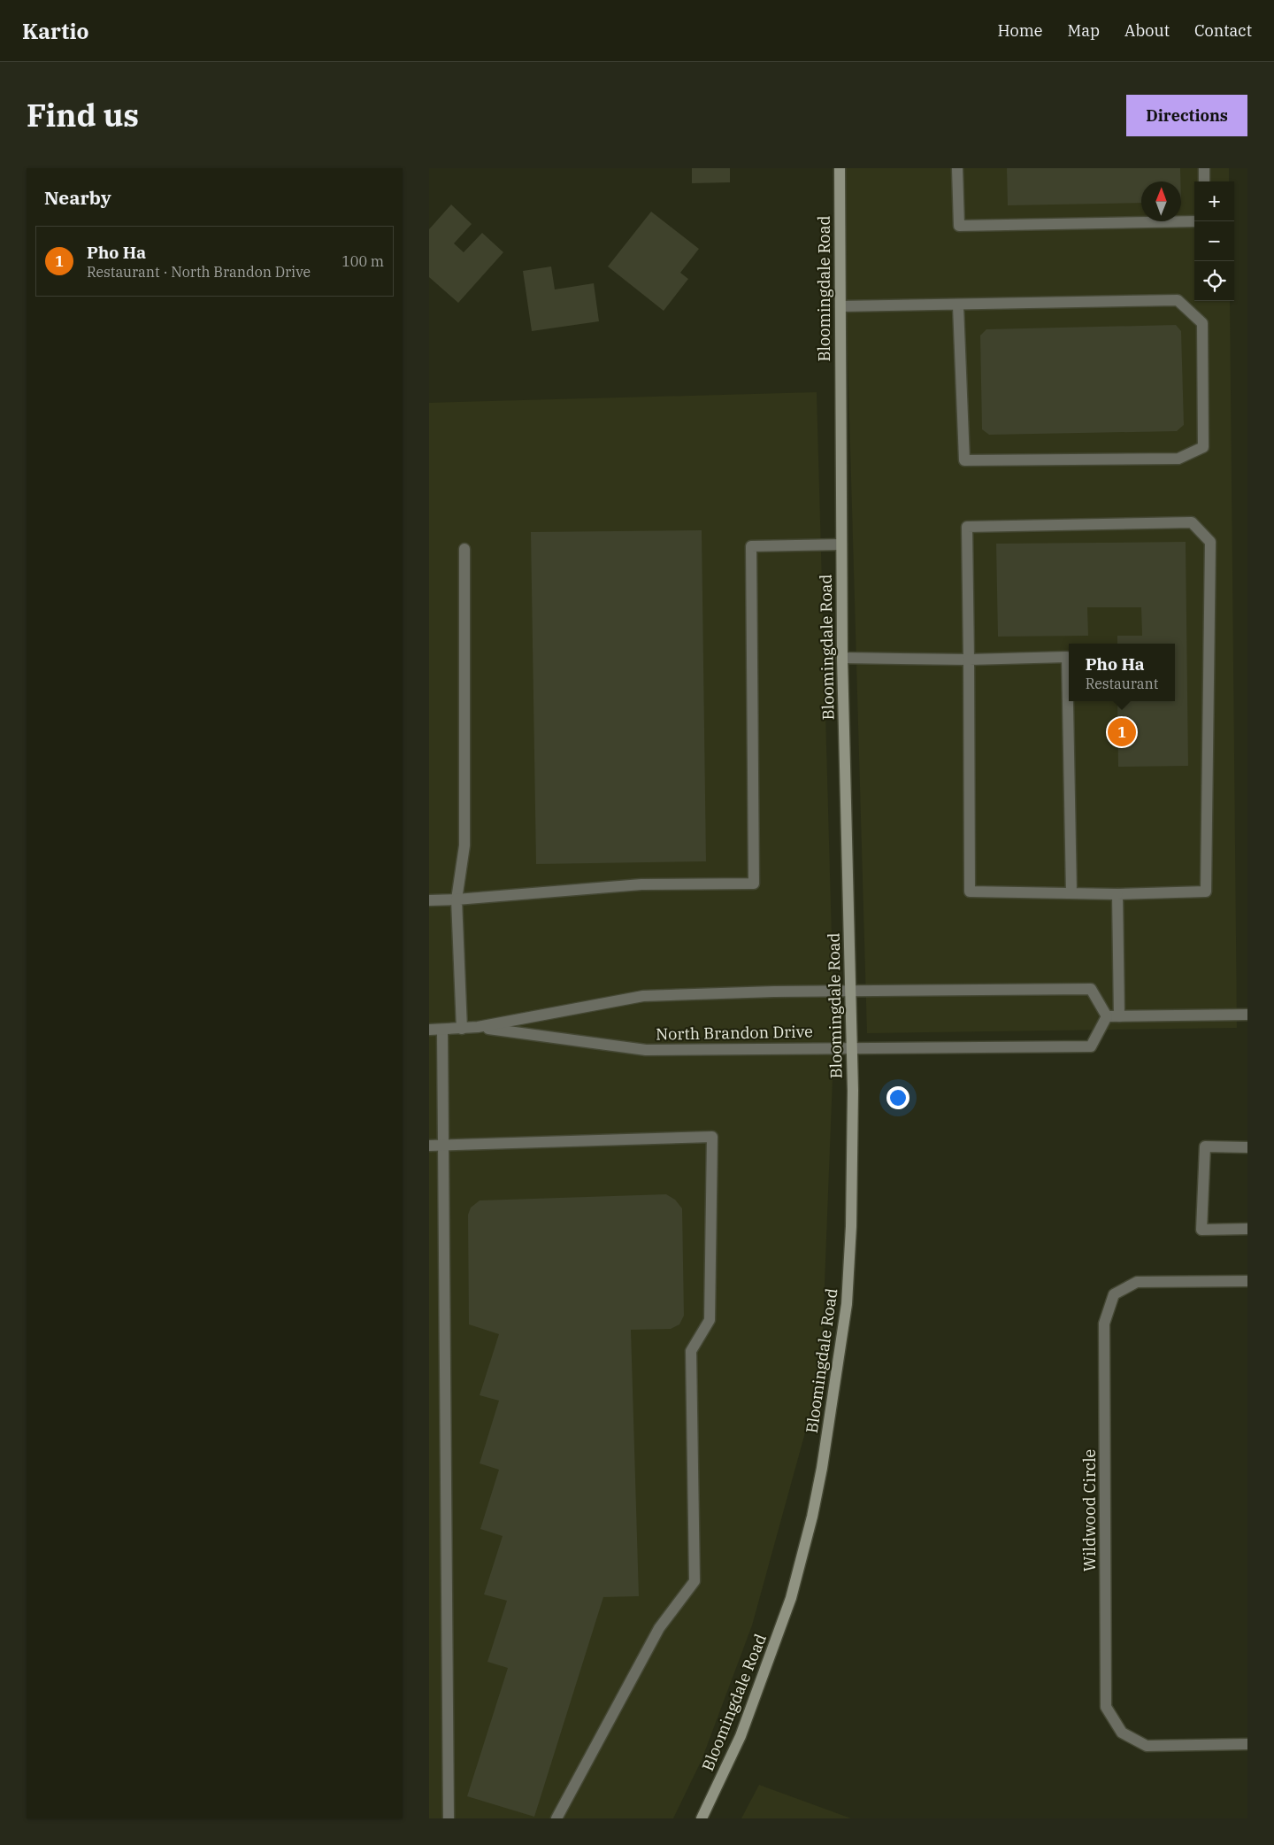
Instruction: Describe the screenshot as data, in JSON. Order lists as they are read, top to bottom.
{
  "streets": {
    "main road": ["Bloomingdale Road"],
    "street": ["North Brandon Drive", "Wildwood Circle"]
  },
  "crossings": [
    ["Bloomingdale Road", "North Brandon Drive"]
  ],
  "north": "top",
  "page": {
    "header": "Kartio",
    "nav": [
      "Home",
      "Map",
      "About",
      "Contact"
    ],
    "title": "Find us",
    "buttons": "Directions",
    "heading": "Nearby",
    "map_buttons": ["+", "−"],
    "list": [
      {
        "mark": "1",
        "name": "Pho Ha",
        "note": "Restaurant · North Brandon Drive",
        "value": "100 m"
      }
    ],
    "popup": ["Pho Ha", "Restaurant"],
    "pins": "1"
  }
}
